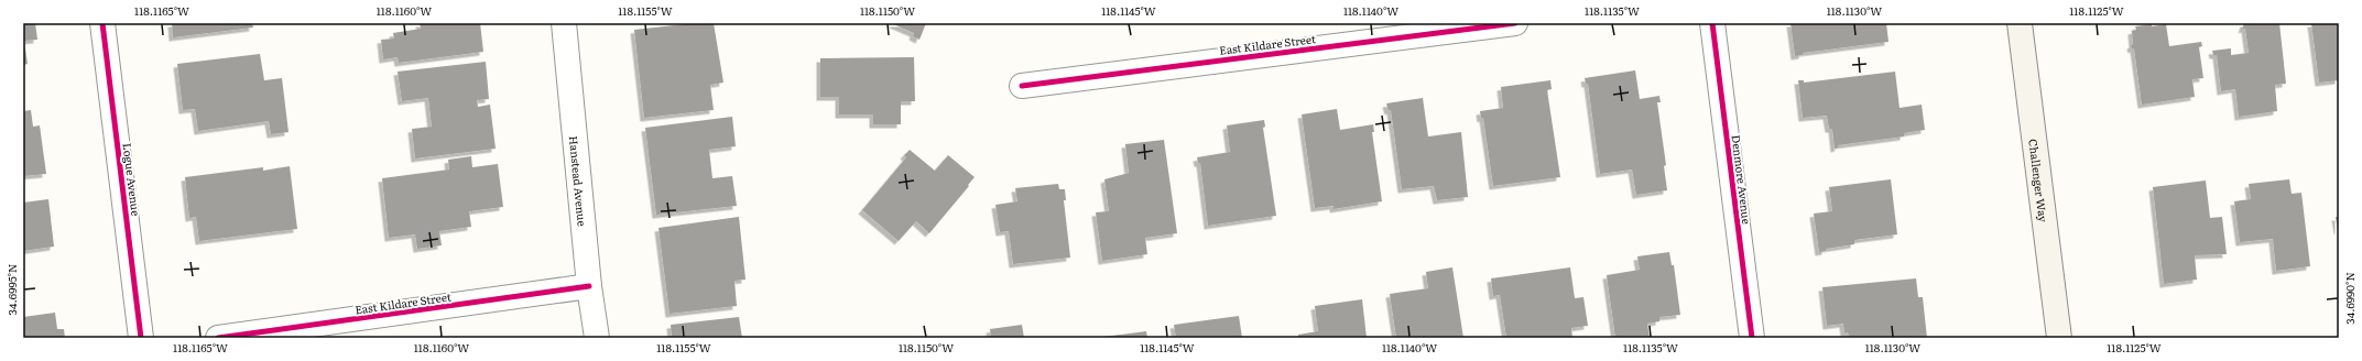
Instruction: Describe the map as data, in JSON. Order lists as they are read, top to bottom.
{
  "streets": {
    "main road": ["Challenger Way"],
    "street": [
      "East Kildare Street",
      "Logue Avenue",
      "Denmore Avenue",
      "Hanstead Avenue"
    ]
  },
  "crossings": [
    ["East Kildare Street", "Hanstead Avenue"]
  ],
  "coordinates": [
    "118.1165°W",
    "118.1160°W",
    "118.1155°W",
    "118.1150°W",
    "118.1145°W",
    "118.1140°W",
    "118.1135°W",
    "118.1130°W",
    "118.1125°W",
    "34.6995°N",
    "34.6990°N"
  ]
}
